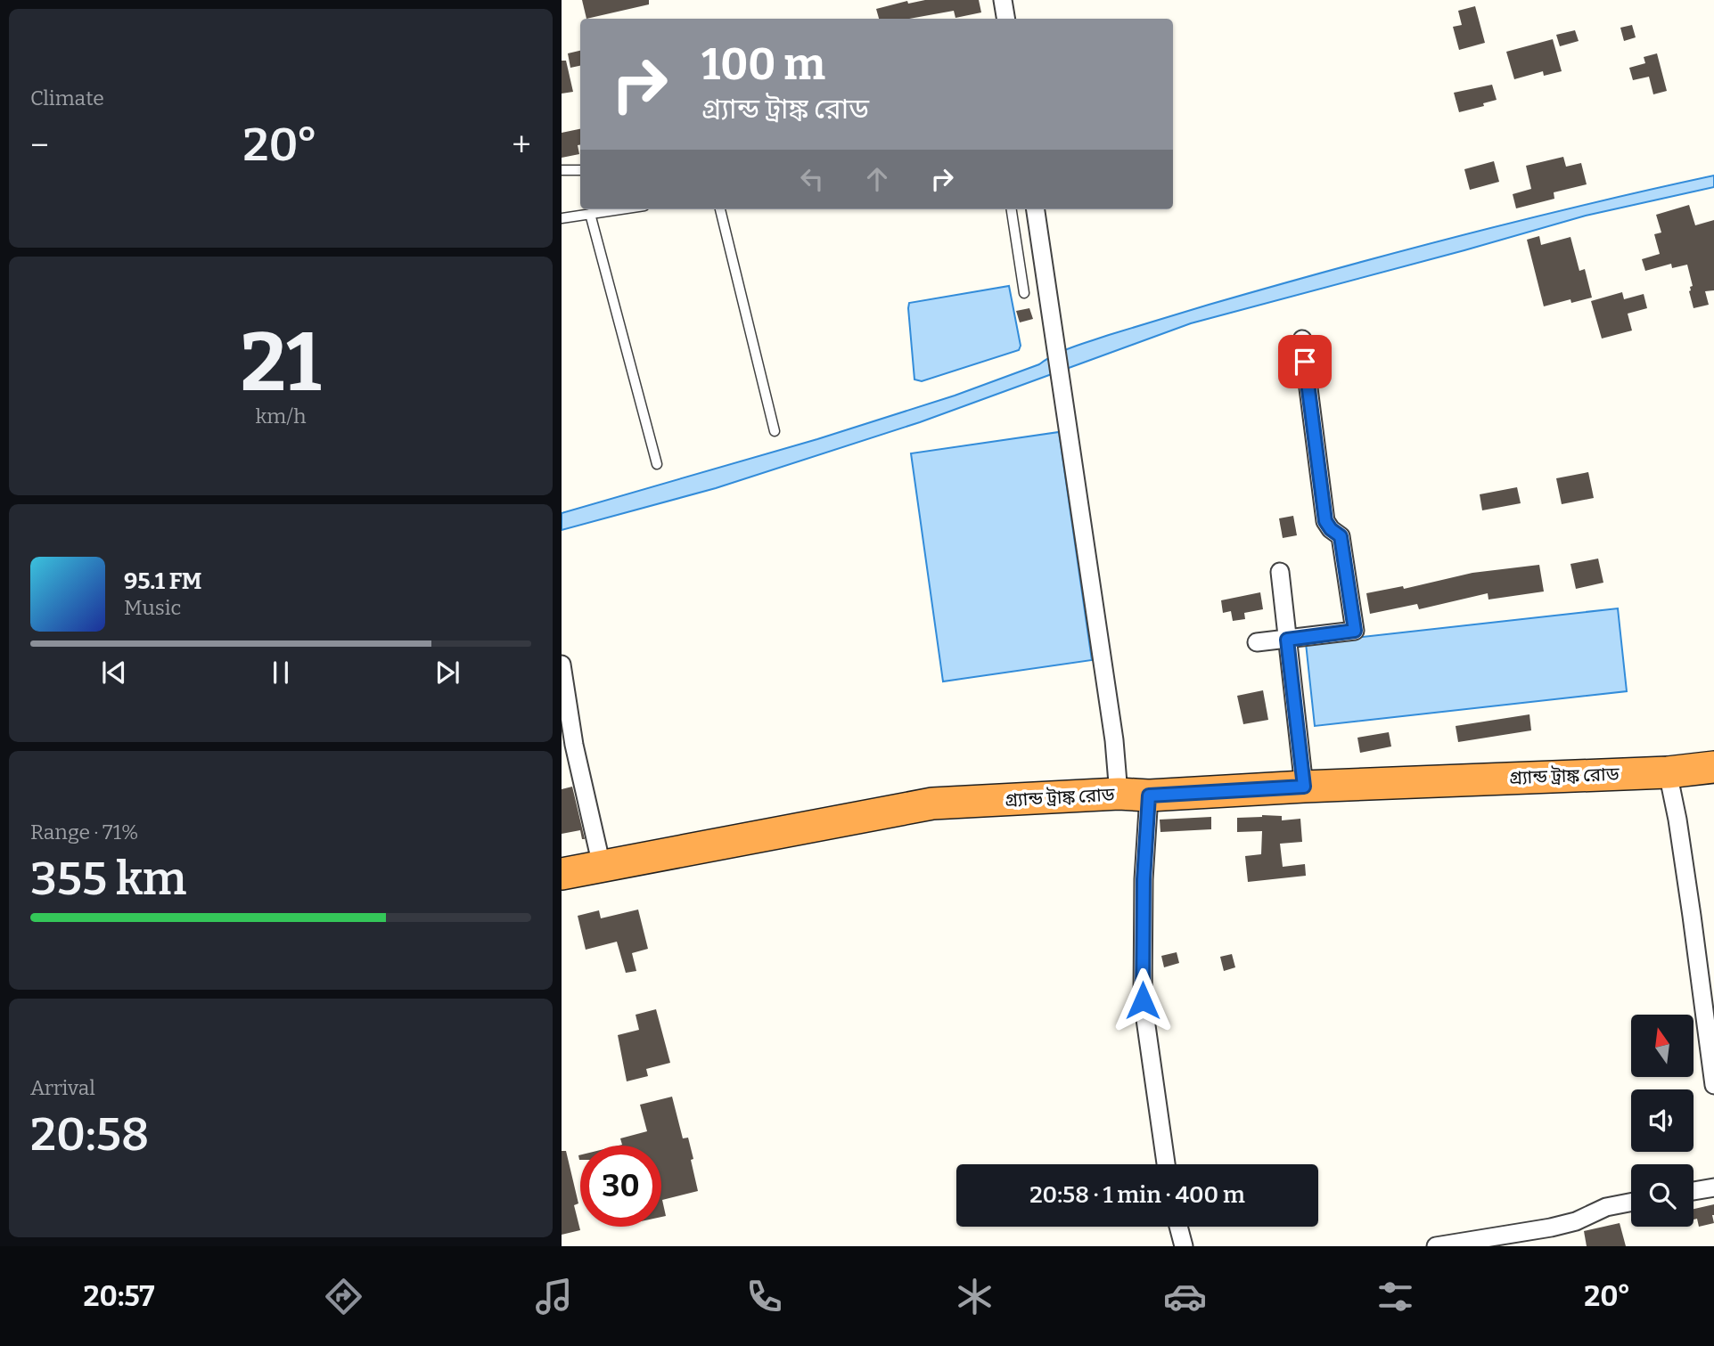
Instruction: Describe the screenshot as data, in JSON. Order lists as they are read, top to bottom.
{
  "streets": {
    "highway": ["গ্র্যান্ড ট্রাঙ্ক রোড"]
  },
  "north": "top",
  "page": {
    "tile": [
      "Climate",
      ["21", "km/h"],
      ["Range · 71%", "355 km"],
      ["Arrival", "20:58"]
    ],
    "turn": ["100 m", "গ্র্যান্ড ট্রাঙ্ক রোড"],
    "heat": ["−", "20°", "+"],
    "song": ["95.1 FM", "Music"],
    "limit": "30",
    "trip": "20:58 · 1 min · 400 m",
    "tabs": ["20:57", "20°"]
  }
}
